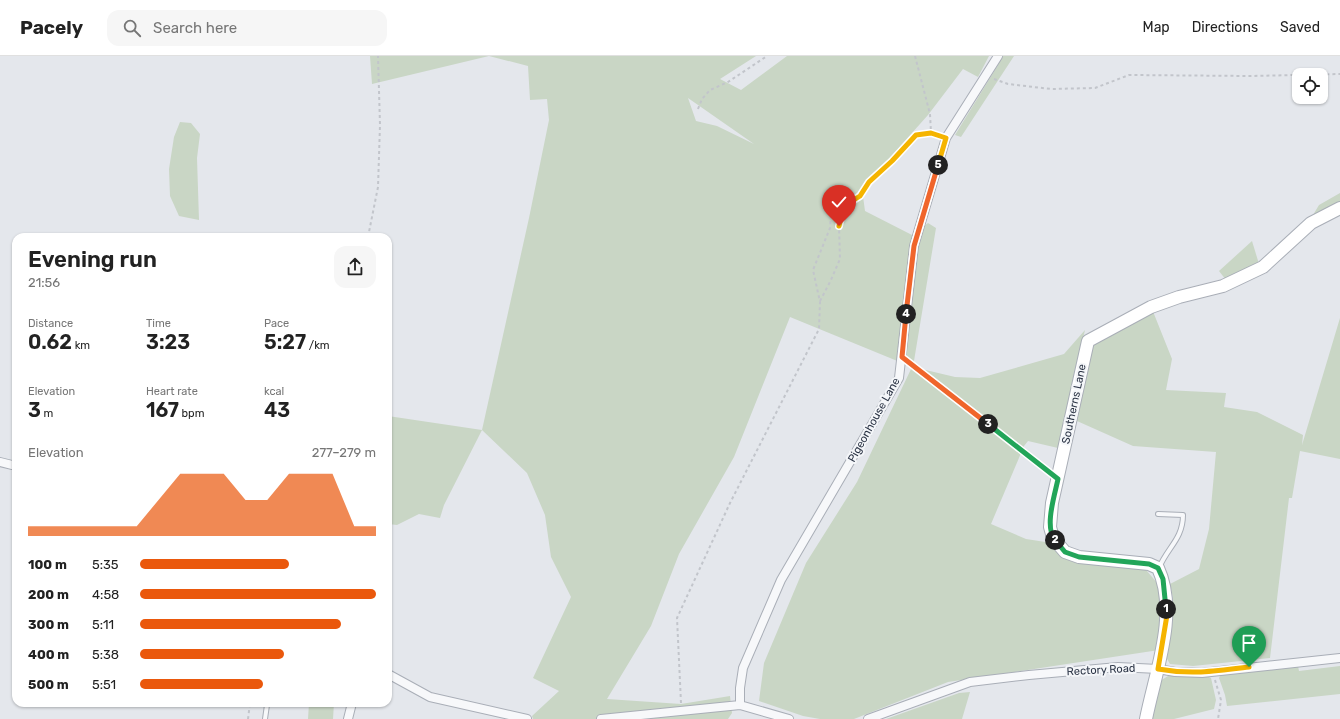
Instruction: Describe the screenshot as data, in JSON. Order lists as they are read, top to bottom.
{
  "streets": {
    "street": ["Southerns Lane", "Pigeonhouse Lane", "Rectory Road"]
  },
  "page": {
    "header": "Pacely",
    "search": "Search here",
    "nav": ["Map", "Directions", "Saved"],
    "pins": [
      "5",
      "4",
      "3",
      "2",
      "1"
    ],
    "heading": ["Evening run", "21:56"],
    "stats": [
      ["Distance", "0.62 km"],
      ["Time", "3:23"],
      ["Pace", "5:27 /km"],
      ["Elevation", "3 m"],
      ["Heart rate", "167 bpm"],
      ["kcal", "43"]
    ],
    "chart": ["Elevation", "277–279 m"],
    "list": [
      {
        "name": "100 m",
        "note": "5:35"
      },
      {
        "name": "200 m",
        "note": "4:58"
      },
      {
        "name": "300 m",
        "note": "5:11"
      },
      {
        "name": "400 m",
        "note": "5:38"
      },
      {
        "name": "500 m",
        "note": "5:51"
      }
    ]
  }
}
